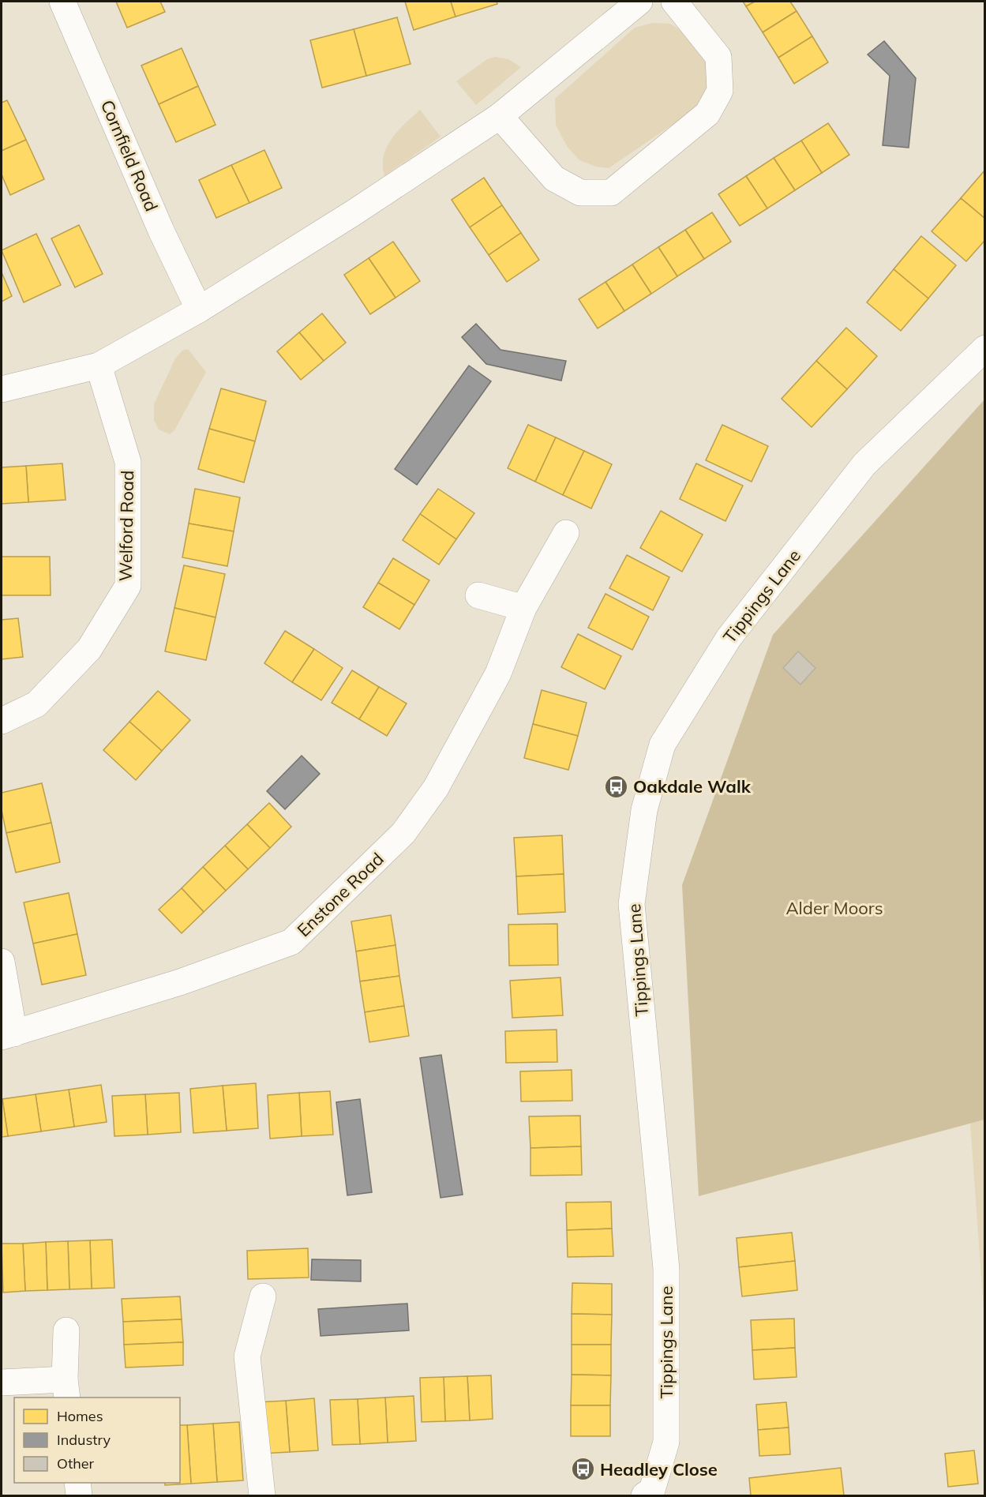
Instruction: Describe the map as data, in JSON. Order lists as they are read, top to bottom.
{
  "streets": {
    "street": [
      "Cornfield Road",
      "Welford Road",
      "Tippings Lane",
      "Enstone Road"
    ]
  },
  "parks": ["Alder Moors"],
  "places": {
    "bus stop": ["Oakdale Walk", "Headley Close"]
  },
  "legend": ["Homes", "Industry", "Other"]
}
